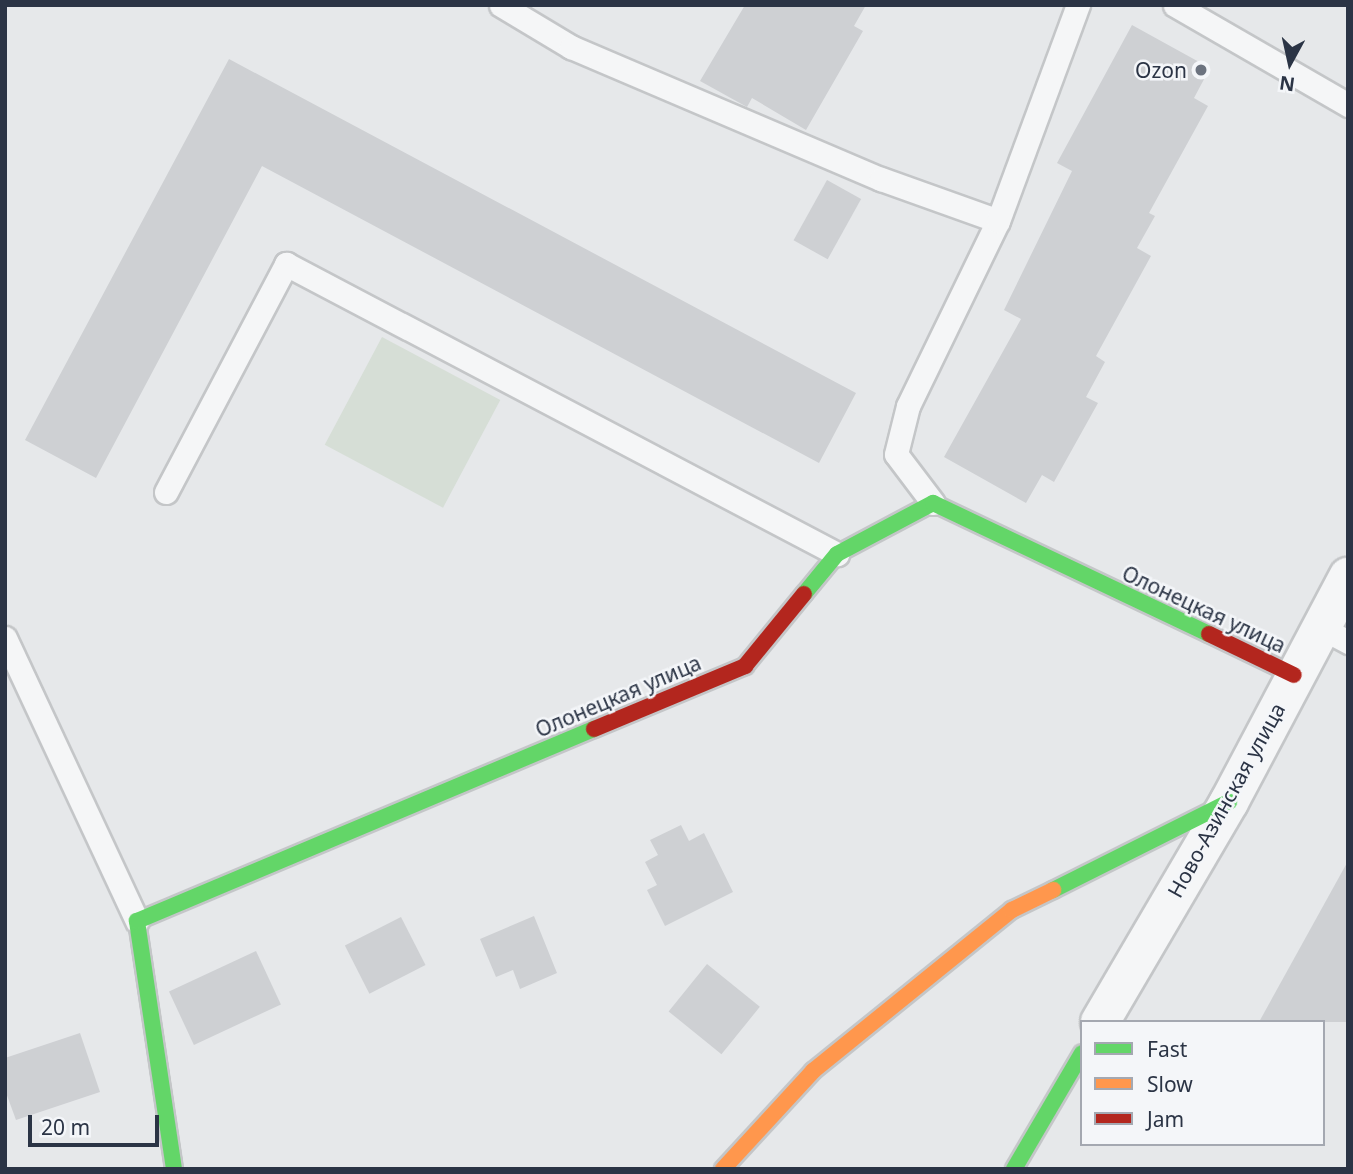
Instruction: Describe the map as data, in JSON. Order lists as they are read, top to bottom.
{
  "streets": {
    "street": ["Олонецкая улица", "Ново-Азинская улица"]
  },
  "crossings": [
    ["Олонецкая улица", "Ново-Азинская улица"]
  ],
  "places": ["Ozon"],
  "legend": ["Fast", "Slow", "Jam"],
  "scale_bar": "20 m",
  "north": "bottom"
}
